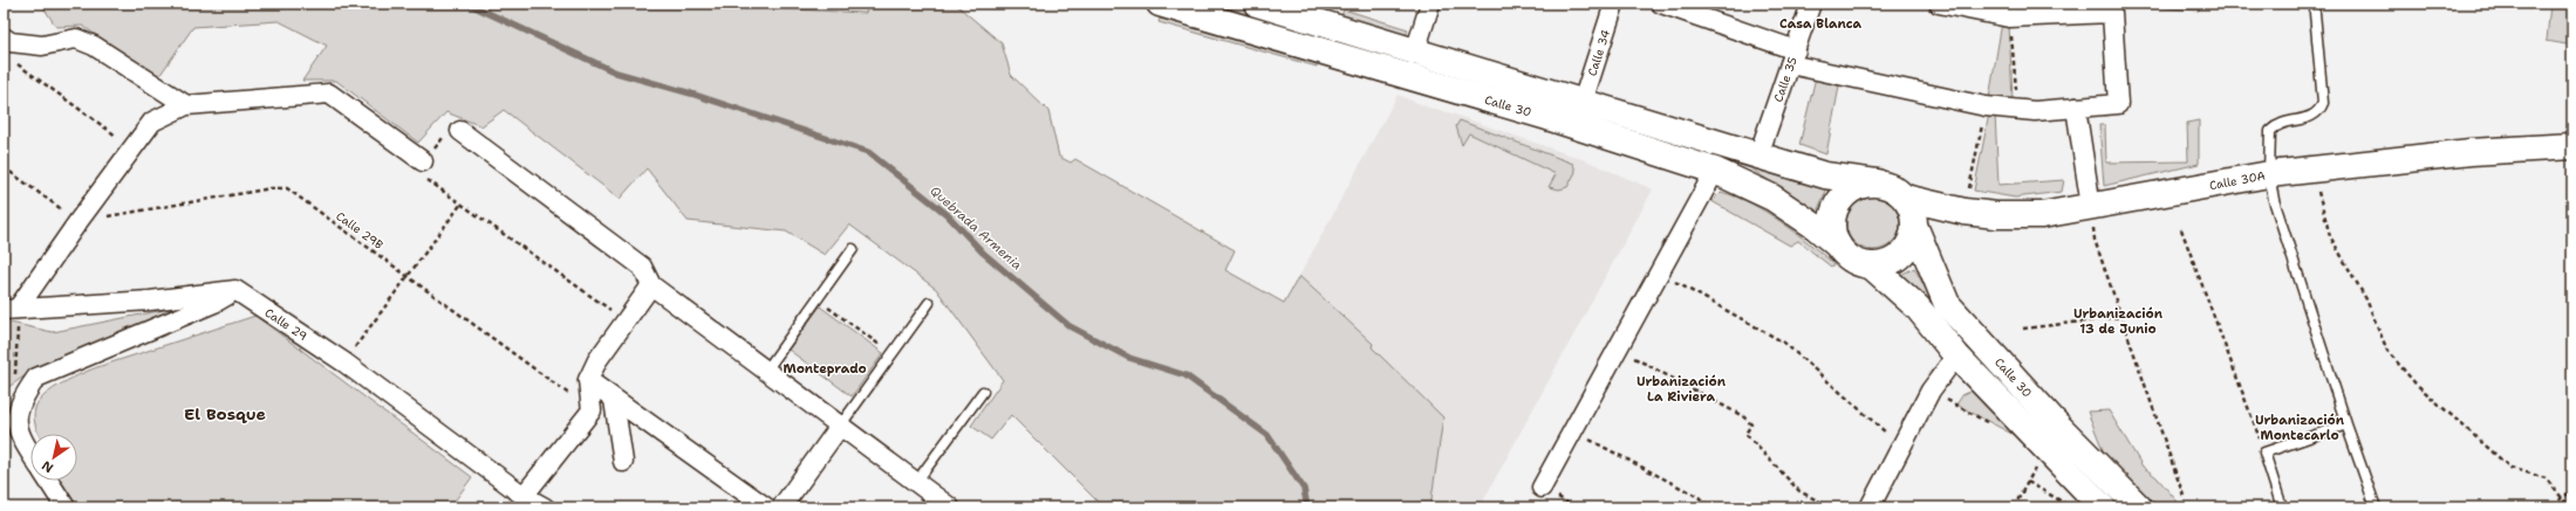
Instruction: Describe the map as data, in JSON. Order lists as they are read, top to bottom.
{
  "streets": {
    "main road": ["Calle 30", "Calle 30A"],
    "street": ["Calle 34", "Calle 35", "Calle 29"],
    "path": ["Calle 29B"]
  },
  "crossings": [
    ["Calle 30", "Calle 30A"]
  ],
  "districts": [
    "Casa Blanca",
    "Urbanización 13 de Junio",
    "Monteprado",
    "Urbanización La Riviera",
    "El Bosque",
    "Urbanización Montecarlo"
  ],
  "water": ["Quebrada Armenia"],
  "north": "bottom left"
}
